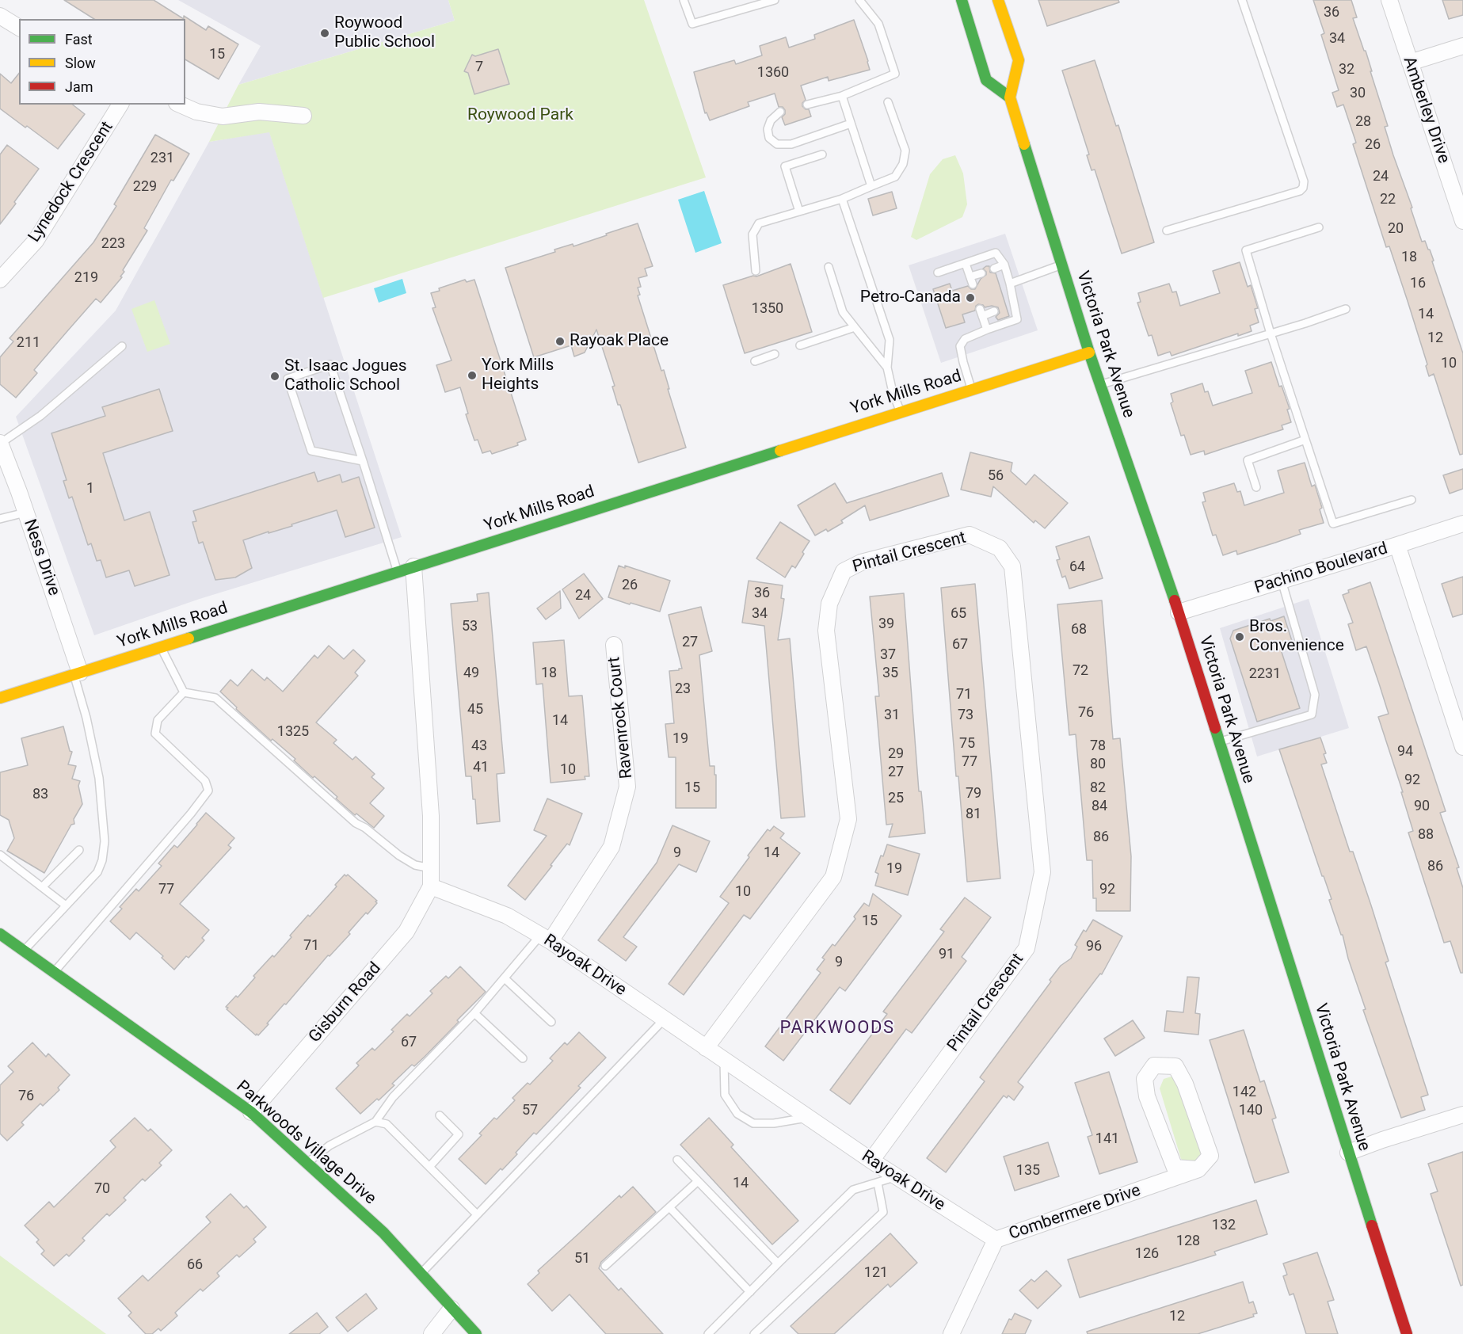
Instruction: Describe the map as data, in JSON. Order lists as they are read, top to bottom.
{
  "streets": {
    "main road": ["Victoria Park Avenue", "York Mills Road", "Parkwoods Village Drive"],
    "street": [
      "Amberley Drive",
      "Lynedock Crescent",
      "Pintail Crescent",
      "Ness Drive",
      "Pachino Boulevard",
      "Ravenrock Court",
      "Rayoak Drive",
      "Gisburn Road",
      "Combermere Drive"
    ]
  },
  "crossings": [
    ["Victoria Park Avenue", "York Mills Road"],
    ["Victoria Park Avenue", "Pachino Boulevard"],
    ["York Mills Road", "Ness Drive"],
    ["Pintail Crescent", "Rayoak Drive"],
    ["Ravenrock Court", "Rayoak Drive"],
    ["Rayoak Drive", "Gisburn Road"],
    ["Rayoak Drive", "Combermere Drive"],
    ["Gisburn Road", "Parkwoods Village Drive"]
  ],
  "districts": ["PARKWOODS"],
  "parks": ["Roywood Park"],
  "places": [
    "Roywood Public School",
    "Petro-Canada",
    "Rayoak Place",
    "York Mills Heights",
    "St. Isaac Jogues Catholic School",
    "Bros. Convenience"
  ],
  "house_numbers": [
    "36",
    "34",
    "15",
    "7",
    "32",
    "1360",
    "30",
    "28",
    "26",
    "231",
    "24",
    "229",
    "22",
    "20",
    "223",
    "18",
    "219",
    "16",
    "1350",
    "14",
    "12",
    "211",
    "10",
    "56",
    "1",
    "64",
    "26",
    "36",
    "24",
    "34",
    "65",
    "39",
    "53",
    "68",
    "27",
    "67",
    "37",
    "72",
    "49",
    "18",
    "35",
    "2231",
    "23",
    "71",
    "45",
    "76",
    "31",
    "73",
    "14",
    "1325",
    "19",
    "75",
    "43",
    "78",
    "94",
    "29",
    "77",
    "80",
    "41",
    "10",
    "27",
    "92",
    "15",
    "82",
    "79",
    "83",
    "25",
    "84",
    "90",
    "81",
    "88",
    "86",
    "9",
    "14",
    "86",
    "19",
    "77",
    "92",
    "10",
    "15",
    "71",
    "96",
    "91",
    "9",
    "67",
    "142",
    "76",
    "57",
    "140",
    "141",
    "135",
    "14",
    "70",
    "132",
    "128",
    "126",
    "51",
    "66",
    "121",
    "12"
  ],
  "legend": ["Fast", "Slow", "Jam"]
}
